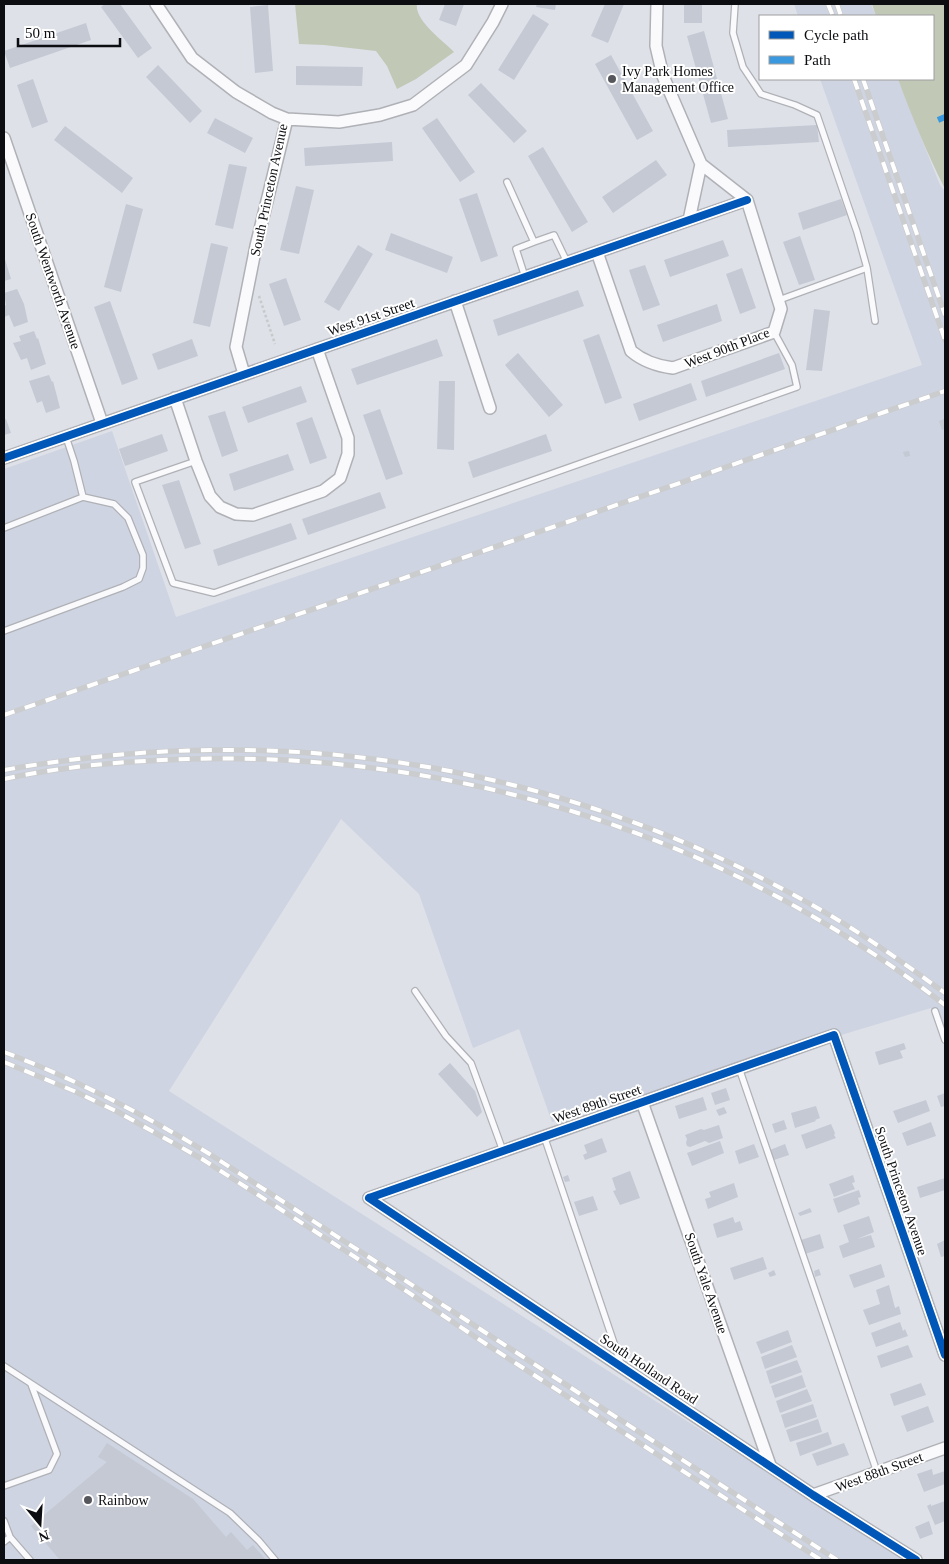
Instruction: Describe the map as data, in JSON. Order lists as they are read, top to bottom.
{
  "streets": {
    "street": [
      "South Princeton Avenue",
      "South Wentworth Avenue",
      "West 91st Street",
      "West 90th Place",
      "West 89th Street",
      "South Yale Avenue",
      "South Holland Road",
      "West 88th Street"
    ]
  },
  "crossings": [
    ["South Princeton Avenue", "West 91st Street"],
    ["South Princeton Avenue", "West 89th Street"],
    ["South Wentworth Avenue", "West 91st Street"],
    ["West 91st Street", "West 90th Place"],
    ["West 89th Street", "South Yale Avenue"],
    ["West 89th Street", "South Holland Road"],
    ["South Yale Avenue", "South Holland Road"],
    ["South Holland Road", "West 88th Street"]
  ],
  "places": ["Ivy Park Homes Management Office", "Rainbow"],
  "legend": ["Cycle path", "Path"],
  "scale_bar": "50 m",
  "north": "bottom"
}
